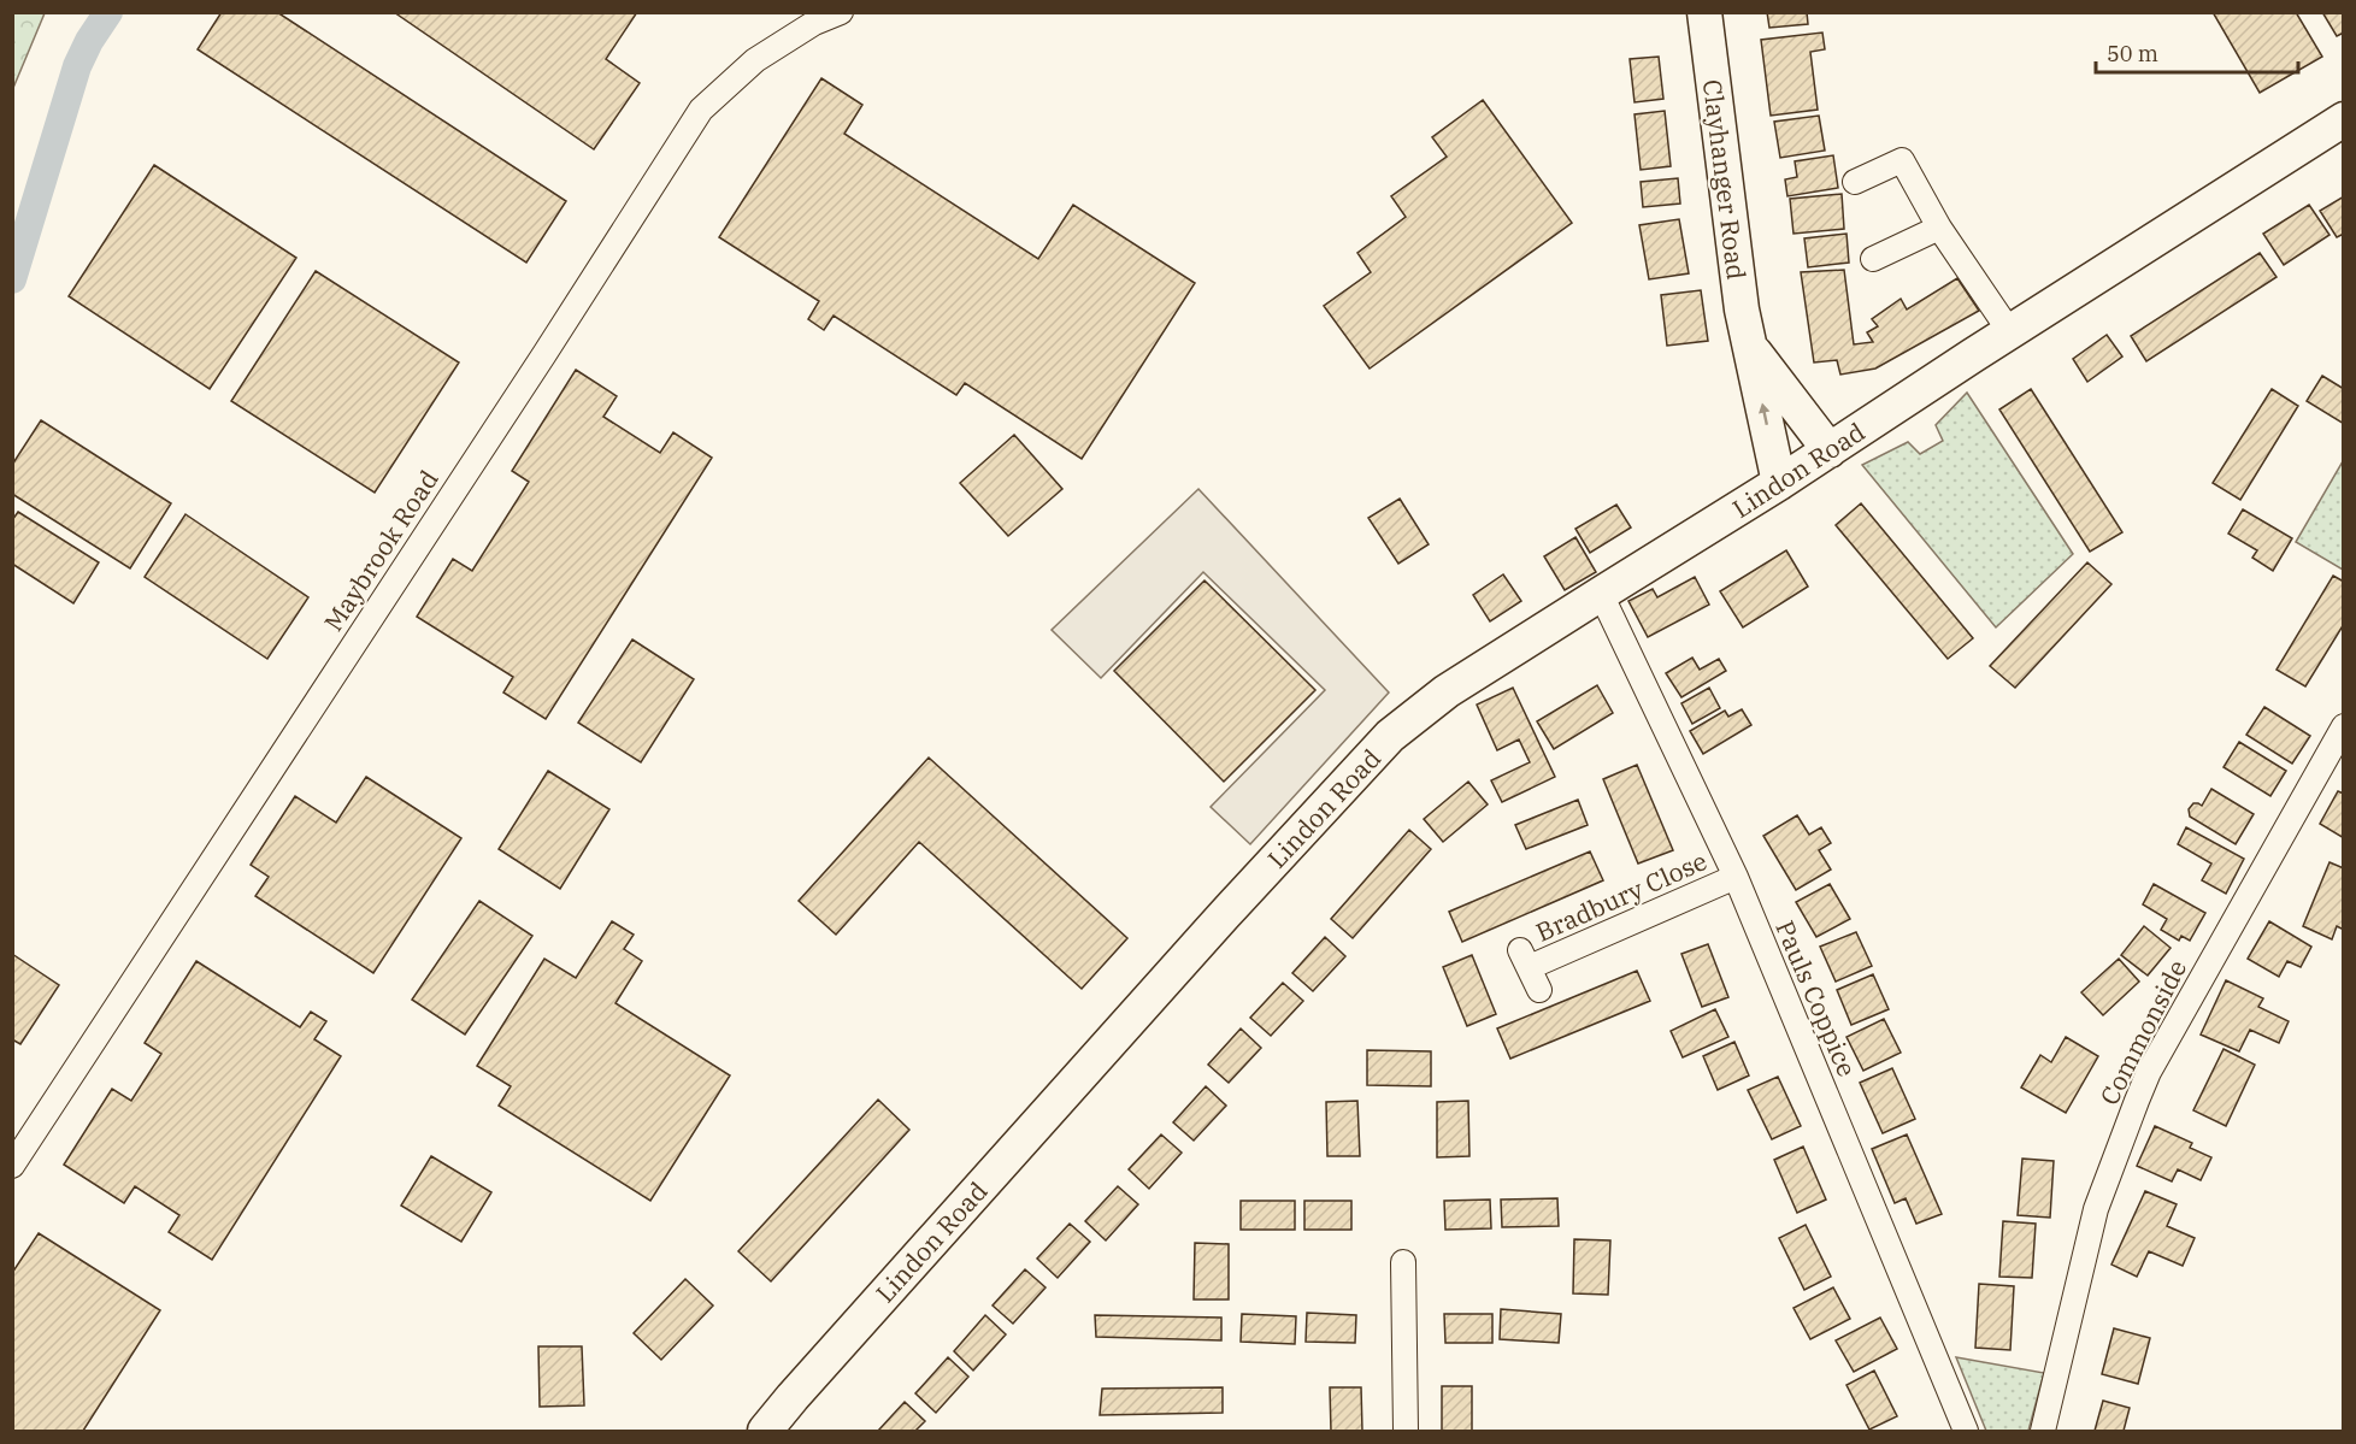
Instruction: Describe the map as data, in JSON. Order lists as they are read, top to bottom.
{
  "streets": {
    "main road": ["Clayhanger Road", "Lindon Road"],
    "street": [
      "Maybrook Road",
      "Bradbury Close",
      "Pauls Coppice",
      "Commonside"
    ]
  },
  "crossings": [
    ["Clayhanger Road", "Lindon Road"],
    ["Lindon Road", "Pauls Coppice"],
    ["Bradbury Close", "Pauls Coppice"]
  ],
  "scale_bar": "50 m"
}
